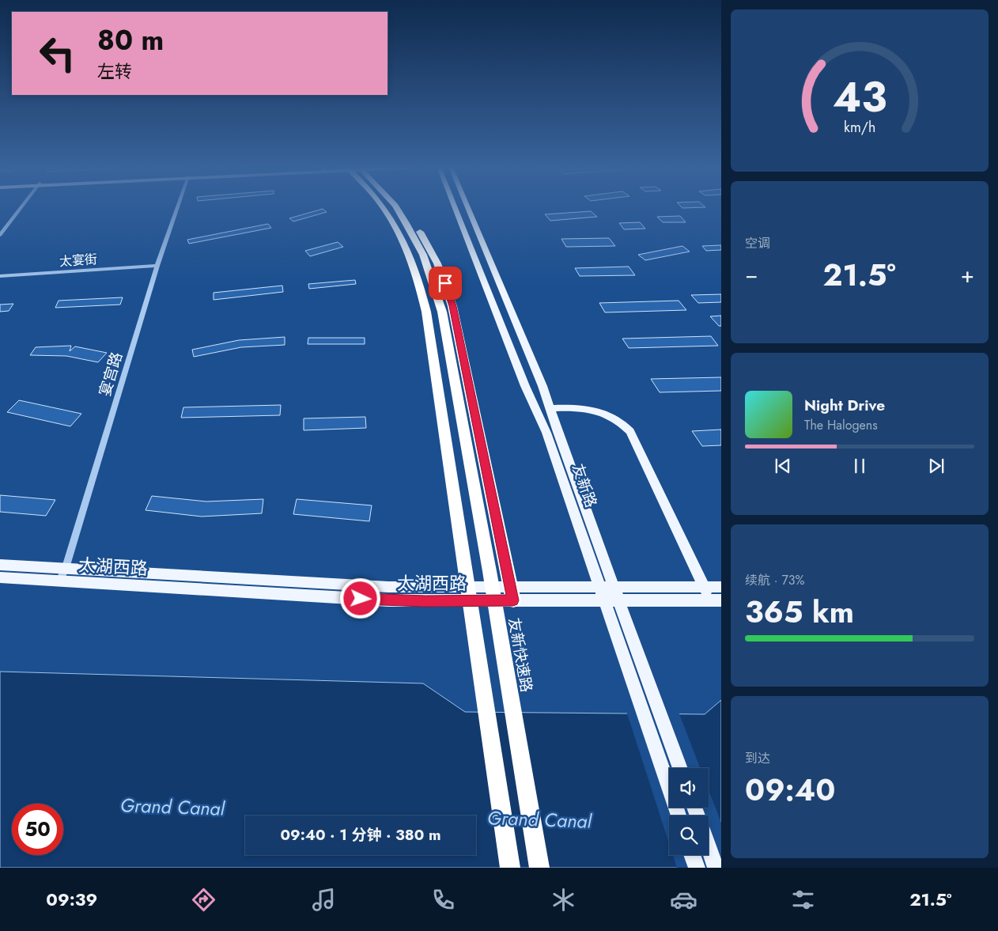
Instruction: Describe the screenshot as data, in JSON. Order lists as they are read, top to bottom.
{
  "streets": {
    "highway": ["友新快速路"],
    "main road": ["友新路", "太湖西路"],
    "street": ["太宴街", "宴宫路"]
  },
  "crossings": [
    ["太宴街", "宴宫路"],
    ["宴宫路", "太湖西路"]
  ],
  "water": ["Grand Canal"],
  "page": {
    "turn": ["80 m", "左转"],
    "tile": [
      "空调",
      ["续航 · 73%", "365 km"],
      ["到达", "09:40"]
    ],
    "heat": ["−", "21.5°", "+"],
    "song": ["Night Drive", "The Halogens"],
    "limit": "50",
    "trip": "09:40 · 1 分钟 · 380 m",
    "tabs": ["09:39", "21.5°"],
    "gauge": ["43", "km/h"]
  }
}
